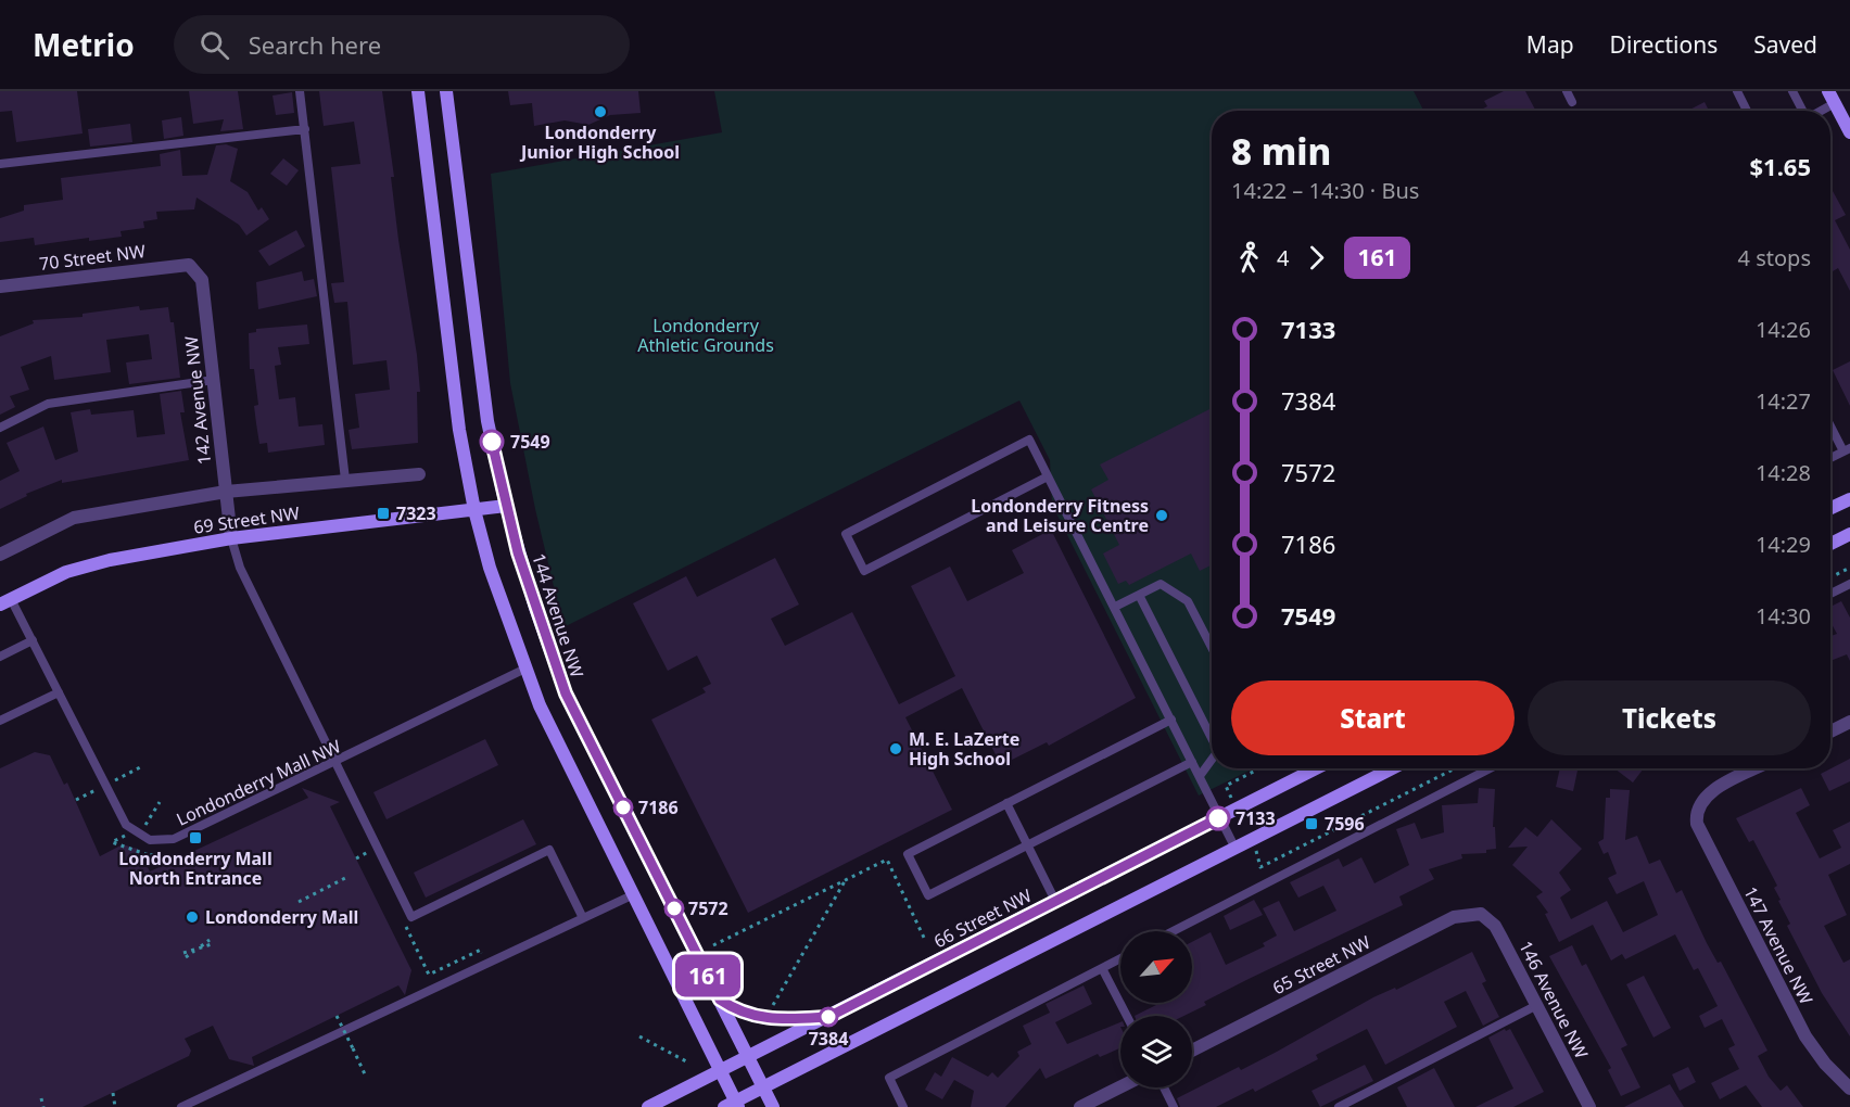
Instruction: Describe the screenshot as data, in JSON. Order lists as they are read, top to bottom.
{
  "streets": {
    "street": [
      "70 Street NW",
      "142 Avenue NW",
      "69 Street NW",
      "144 Avenue NW",
      "66 Street NW",
      "147 Avenue NW",
      "65 Street NW",
      "146 Avenue NW"
    ],
    "lane": ["Londonderry Mall NW"]
  },
  "crossings": [
    ["70 Street NW", "142 Avenue NW"],
    ["142 Avenue NW", "69 Street NW"],
    ["69 Street NW", "144 Avenue NW"],
    ["69 Street NW", "Londonderry Mall NW"],
    ["144 Avenue NW", "66 Street NW"],
    ["65 Street NW", "146 Avenue NW"]
  ],
  "parks": ["Londonderry Athletic Grounds"],
  "places": {
    "other": [
      "Londonderry Junior High School",
      "7549",
      "Londonderry Fitness and Leisure Centre",
      "M. E. LaZerte High School",
      "7186",
      "7133",
      "7572",
      "Londonderry Mall",
      "7384"
    ],
    "transit": ["7323", "7596", "Londonderry Mall North Entrance"]
  },
  "lines": ["bus line 161"],
  "north": "top right",
  "page": {
    "header": "Metrio",
    "search": "Search here",
    "nav": ["Map", "Directions", "Saved"],
    "on_map": "161",
    "heading": ["8 min", "14:22 – 14:30 · Bus", "$1.65"],
    "legs": ["4", "161", "4 stops"],
    "list": [
      {
        "name": "7133",
        "value": "14:26"
      },
      {
        "name": "7384",
        "value": "14:27"
      },
      {
        "name": "7572",
        "value": "14:28"
      },
      {
        "name": "7186",
        "value": "14:29"
      },
      {
        "name": "7549",
        "value": "14:30"
      }
    ],
    "buttons": ["Start", "Tickets"]
  }
}
